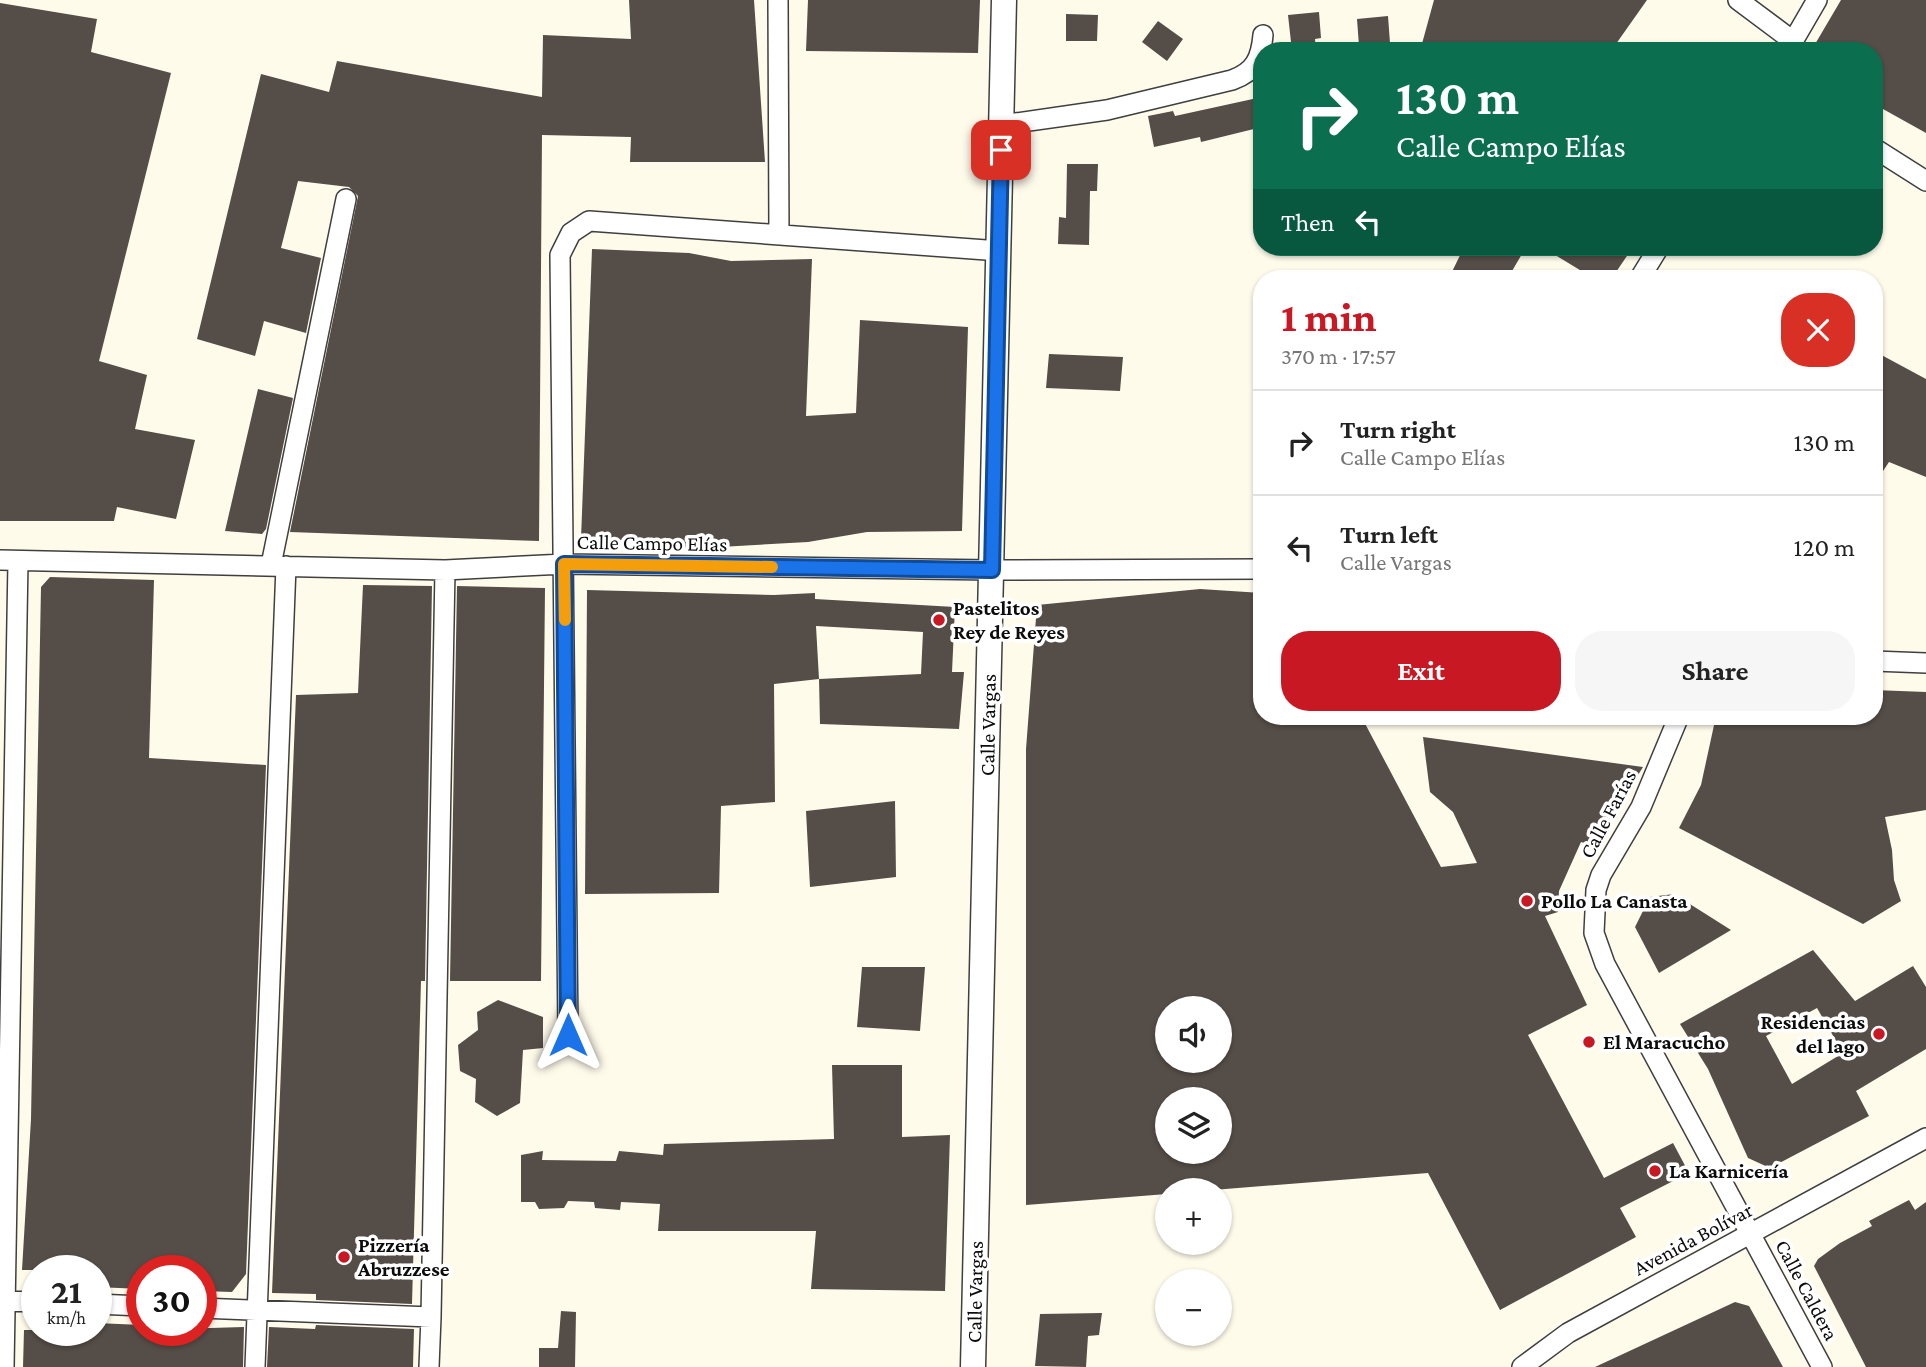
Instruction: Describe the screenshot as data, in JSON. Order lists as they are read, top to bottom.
{
  "streets": {
    "street": [
      "Calle Campo Elías",
      "Calle Vargas",
      "Calle Farías",
      "Avenida Bolívar",
      "Calle Caldera"
    ]
  },
  "crossings": [
    ["Calle Campo Elías", "Calle Vargas"],
    ["Calle Farías", "Avenida Bolívar"],
    ["Calle Farías", "Calle Caldera"],
    ["Avenida Bolívar", "Calle Caldera"]
  ],
  "places": [
    "Pastelitos Rey de Reyes",
    "Pollo La Canasta",
    "Residencias del lago",
    "El Maracucho",
    "La Karnicería",
    "Pizzería Abruzzese"
  ],
  "page": {
    "turn": ["130 m", "Calle Campo Elías"],
    "then": "Then",
    "heading": ["1 min", "370 m · 17:57"],
    "list": [
      {
        "name": "Turn right",
        "note": "Calle Campo Elías",
        "value": "130 m"
      },
      {
        "name": "Turn left",
        "note": "Calle Vargas",
        "value": "120 m"
      }
    ],
    "buttons": ["Exit", "Share"],
    "map_buttons": ["+", "−"],
    "speed": "21 km/h",
    "limit": "30"
  }
}
